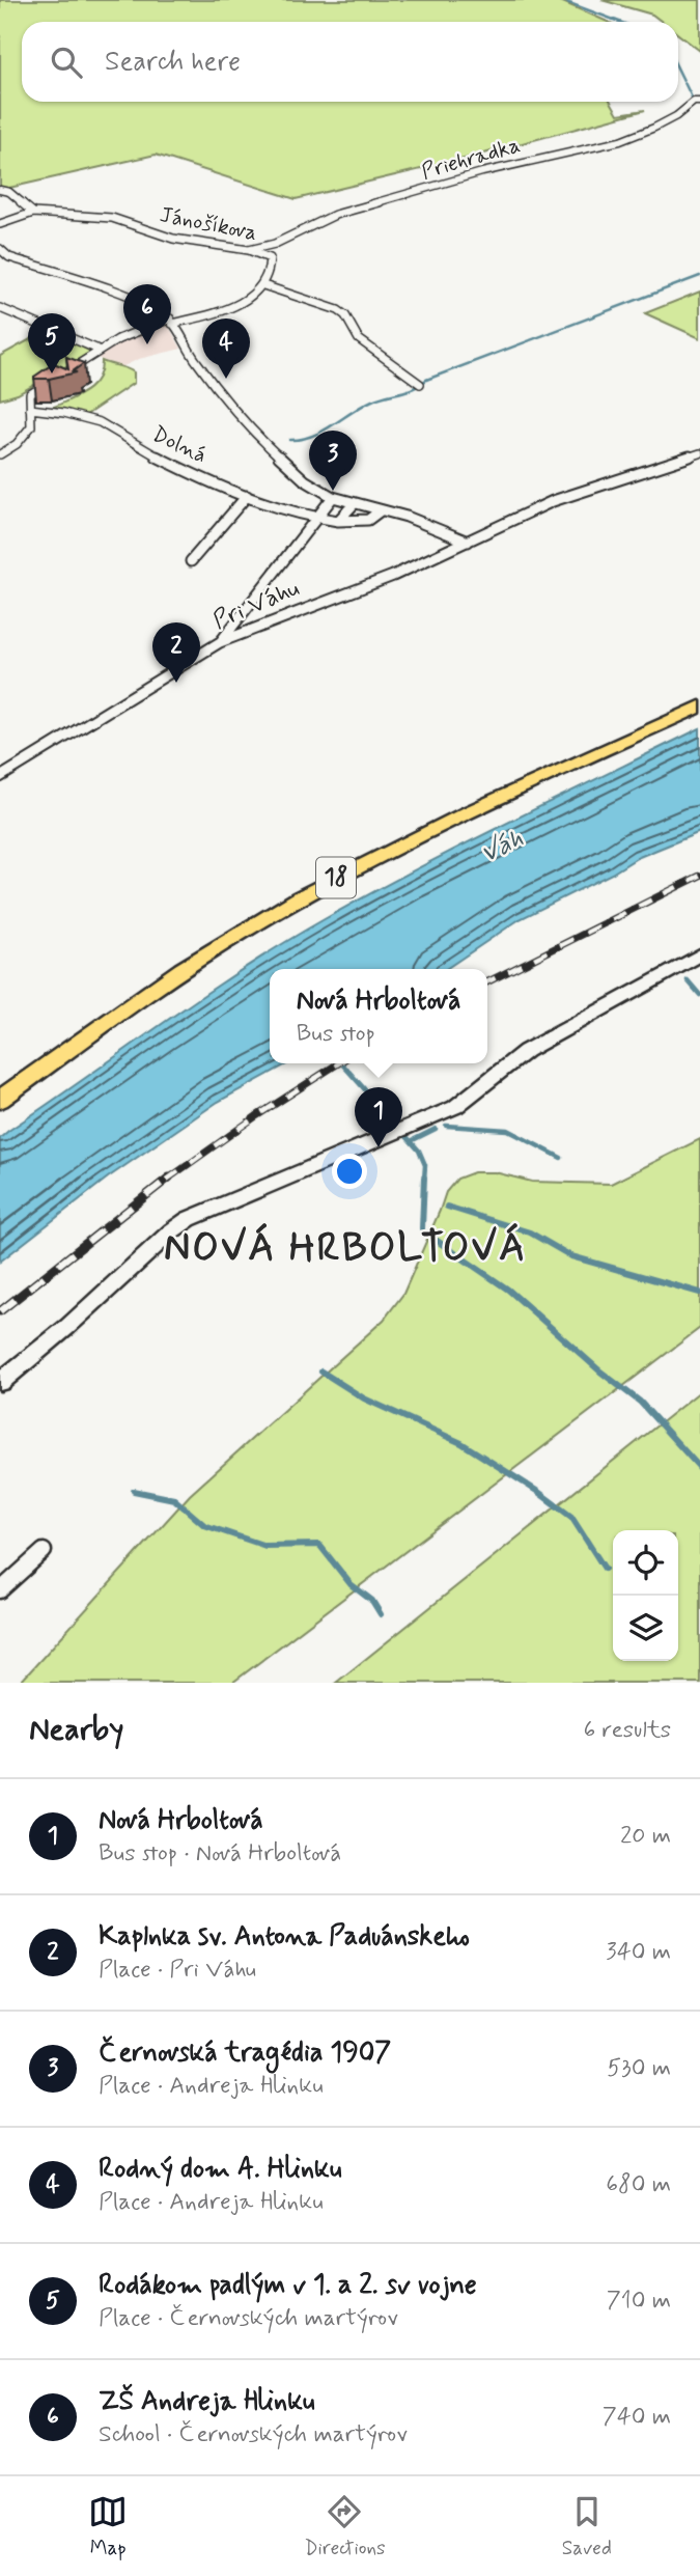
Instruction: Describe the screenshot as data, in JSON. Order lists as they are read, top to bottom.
{
  "streets": {
    "main road": ["18"],
    "street": [
      "Priehradka",
      "Jánošíkova",
      "Dolná",
      "Pri Váhu"
    ]
  },
  "crossings": [
    ["Priehradka", "Jánošíkova"]
  ],
  "districts": ["NOVÁ HRBOLTOVÁ"],
  "water": ["Váh"],
  "page": {
    "search": "Search here",
    "pins": [
      "6",
      "5",
      "4",
      "3",
      "2",
      "1"
    ],
    "popup": ["Nová Hrboltová", "Bus stop"],
    "heading": ["Nearby", "6 results"],
    "list": [
      {
        "mark": "1",
        "name": "Nová Hrboltová",
        "note": "Bus stop · Nová Hrboltová",
        "value": "20 m"
      },
      {
        "mark": "2",
        "name": "Kaplnka sv. Antona Paduánskeho",
        "note": "Place · Pri Váhu",
        "value": "340 m"
      },
      {
        "mark": "3",
        "name": "Černovská tragédia 1907",
        "note": "Place · Andreja Hlinku",
        "value": "530 m"
      },
      {
        "mark": "4",
        "name": "Rodný dom A. Hlinku",
        "note": "Place · Andreja Hlinku",
        "value": "680 m"
      },
      {
        "mark": "5",
        "name": "Rodákom padlým v 1. a 2. sv vojne",
        "note": "Place · Černovských martýrov",
        "value": "710 m"
      },
      {
        "mark": "6",
        "name": "ZŠ Andreja Hlinku",
        "note": "School · Černovských martýrov",
        "value": "740 m"
      }
    ],
    "nav": ["Map", "Directions", "Saved"]
  }
}
